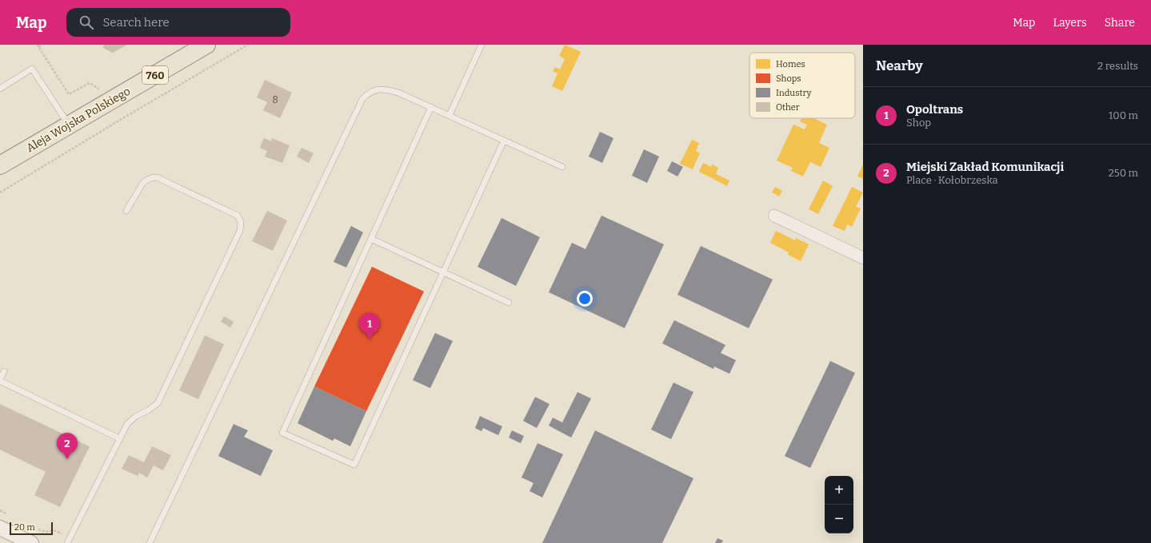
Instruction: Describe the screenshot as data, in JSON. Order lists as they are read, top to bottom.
{
  "streets": {
    "main road": ["760", "Aleja Wojska Polskiego"]
  },
  "house_numbers": ["8"],
  "legend": [
    "Homes",
    "Shops",
    "Industry",
    "Other"
  ],
  "scale_bar": "20 m",
  "page": {
    "header": "Map",
    "search": "Search here",
    "nav": ["Map", "Layers", "Share"],
    "heading": ["Nearby", "2 results"],
    "list": [
      {
        "mark": "1",
        "name": "Opoltrans",
        "note": "Shop",
        "value": "100 m"
      },
      {
        "mark": "2",
        "name": "Miejski Zakład Komunikacji",
        "note": "Place · Kołobrzeska",
        "value": "250 m"
      }
    ],
    "pins": ["1", "2"],
    "map_buttons": ["+", "−"],
    "scale": "20 m"
  }
}
